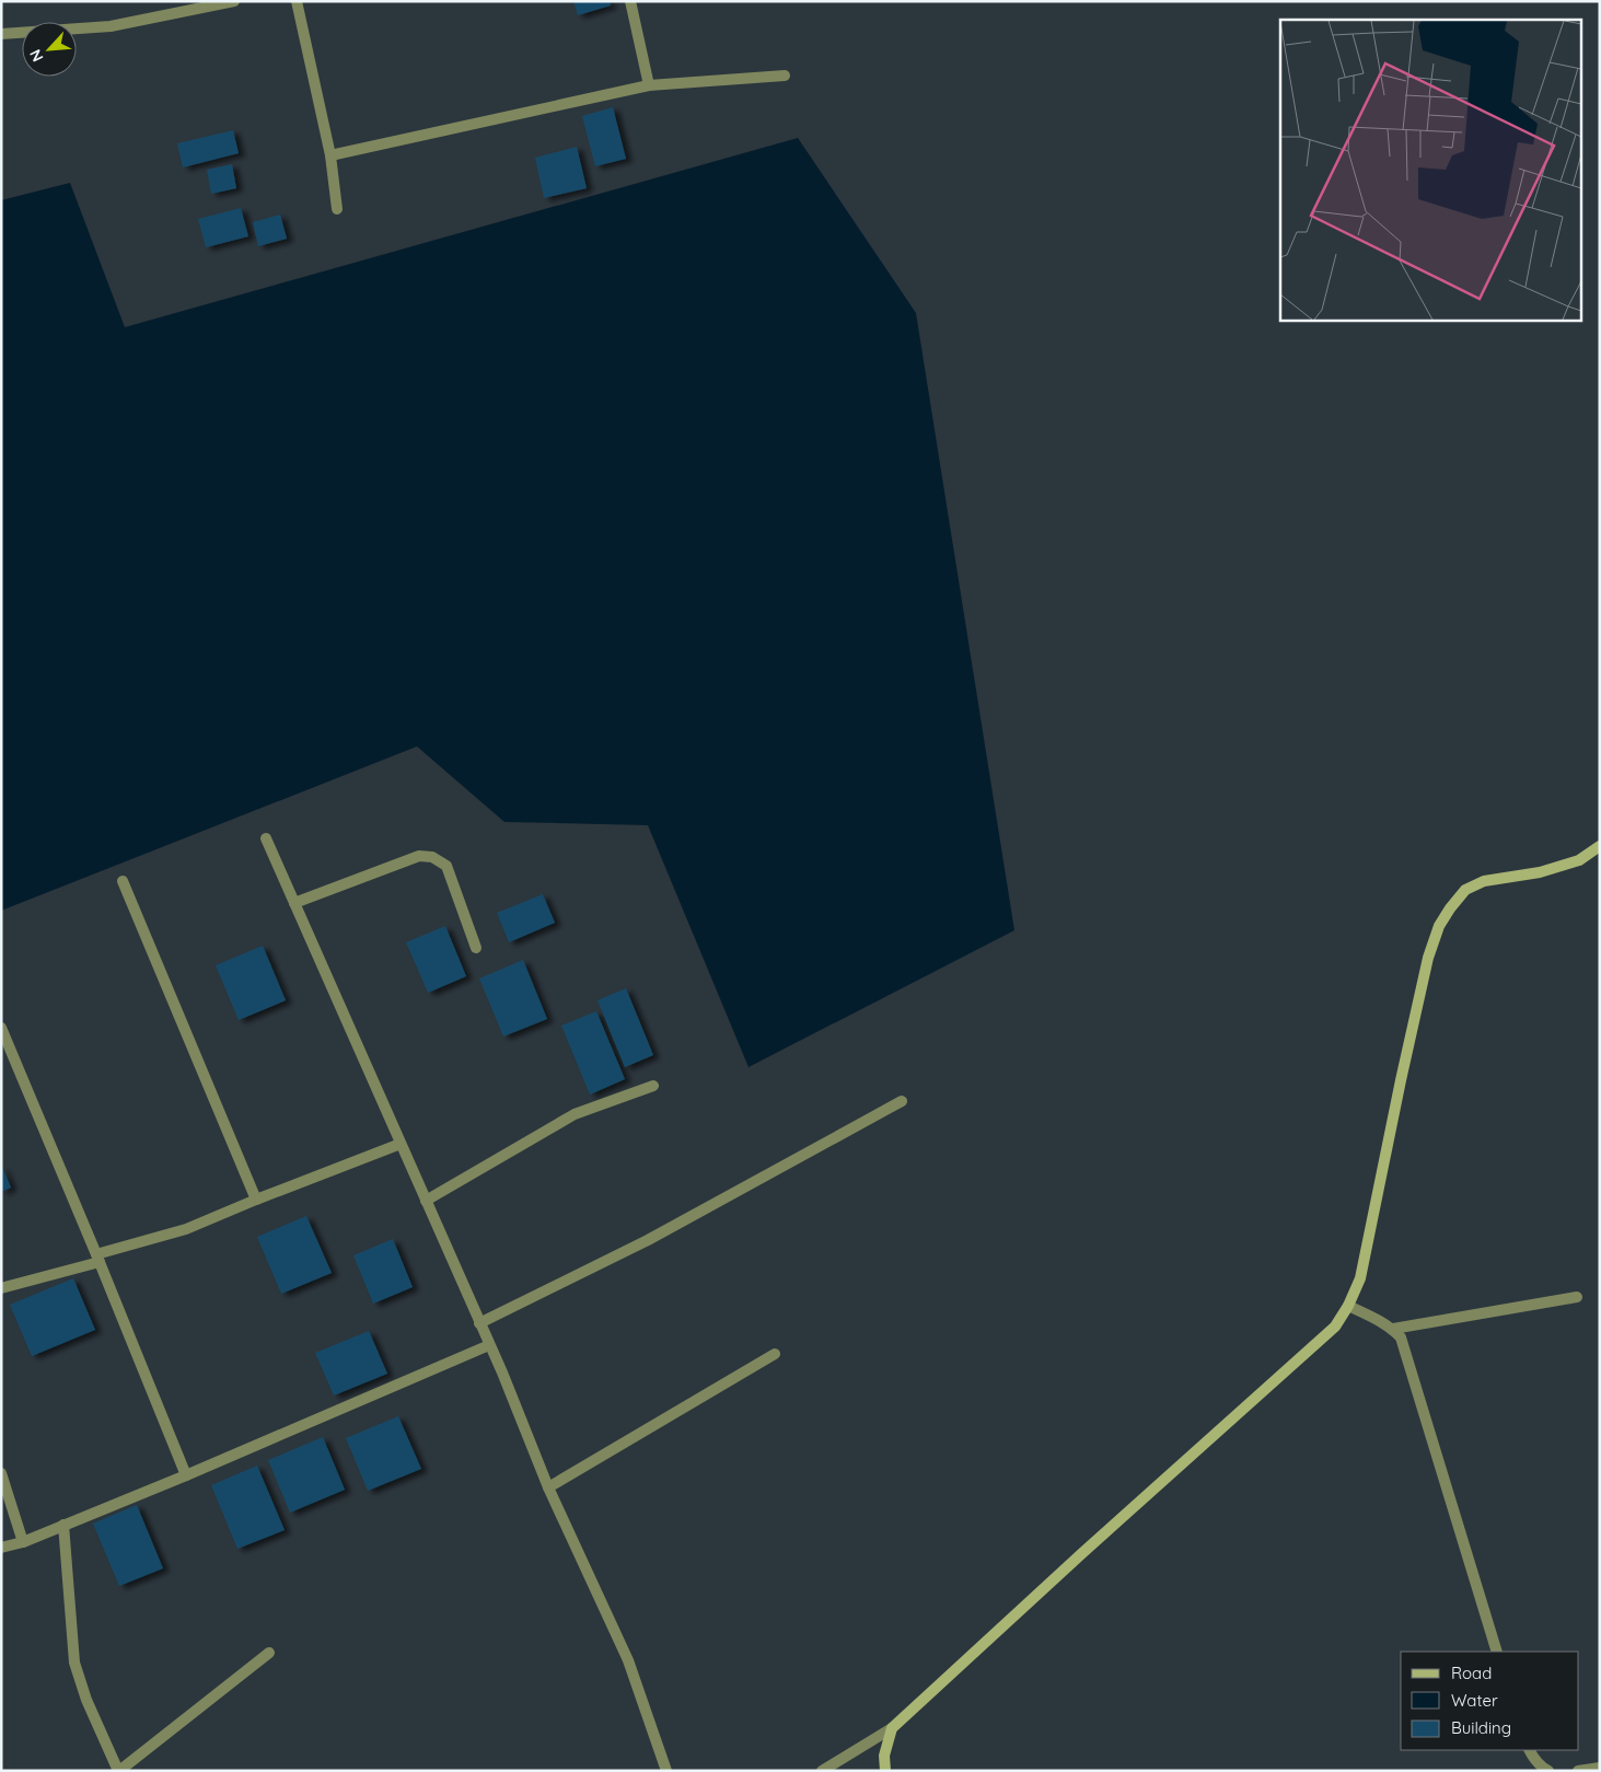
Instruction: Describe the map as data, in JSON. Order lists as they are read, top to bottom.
{
  "legend": ["Road", "Water", "Building"],
  "north": "bottom left"
}
